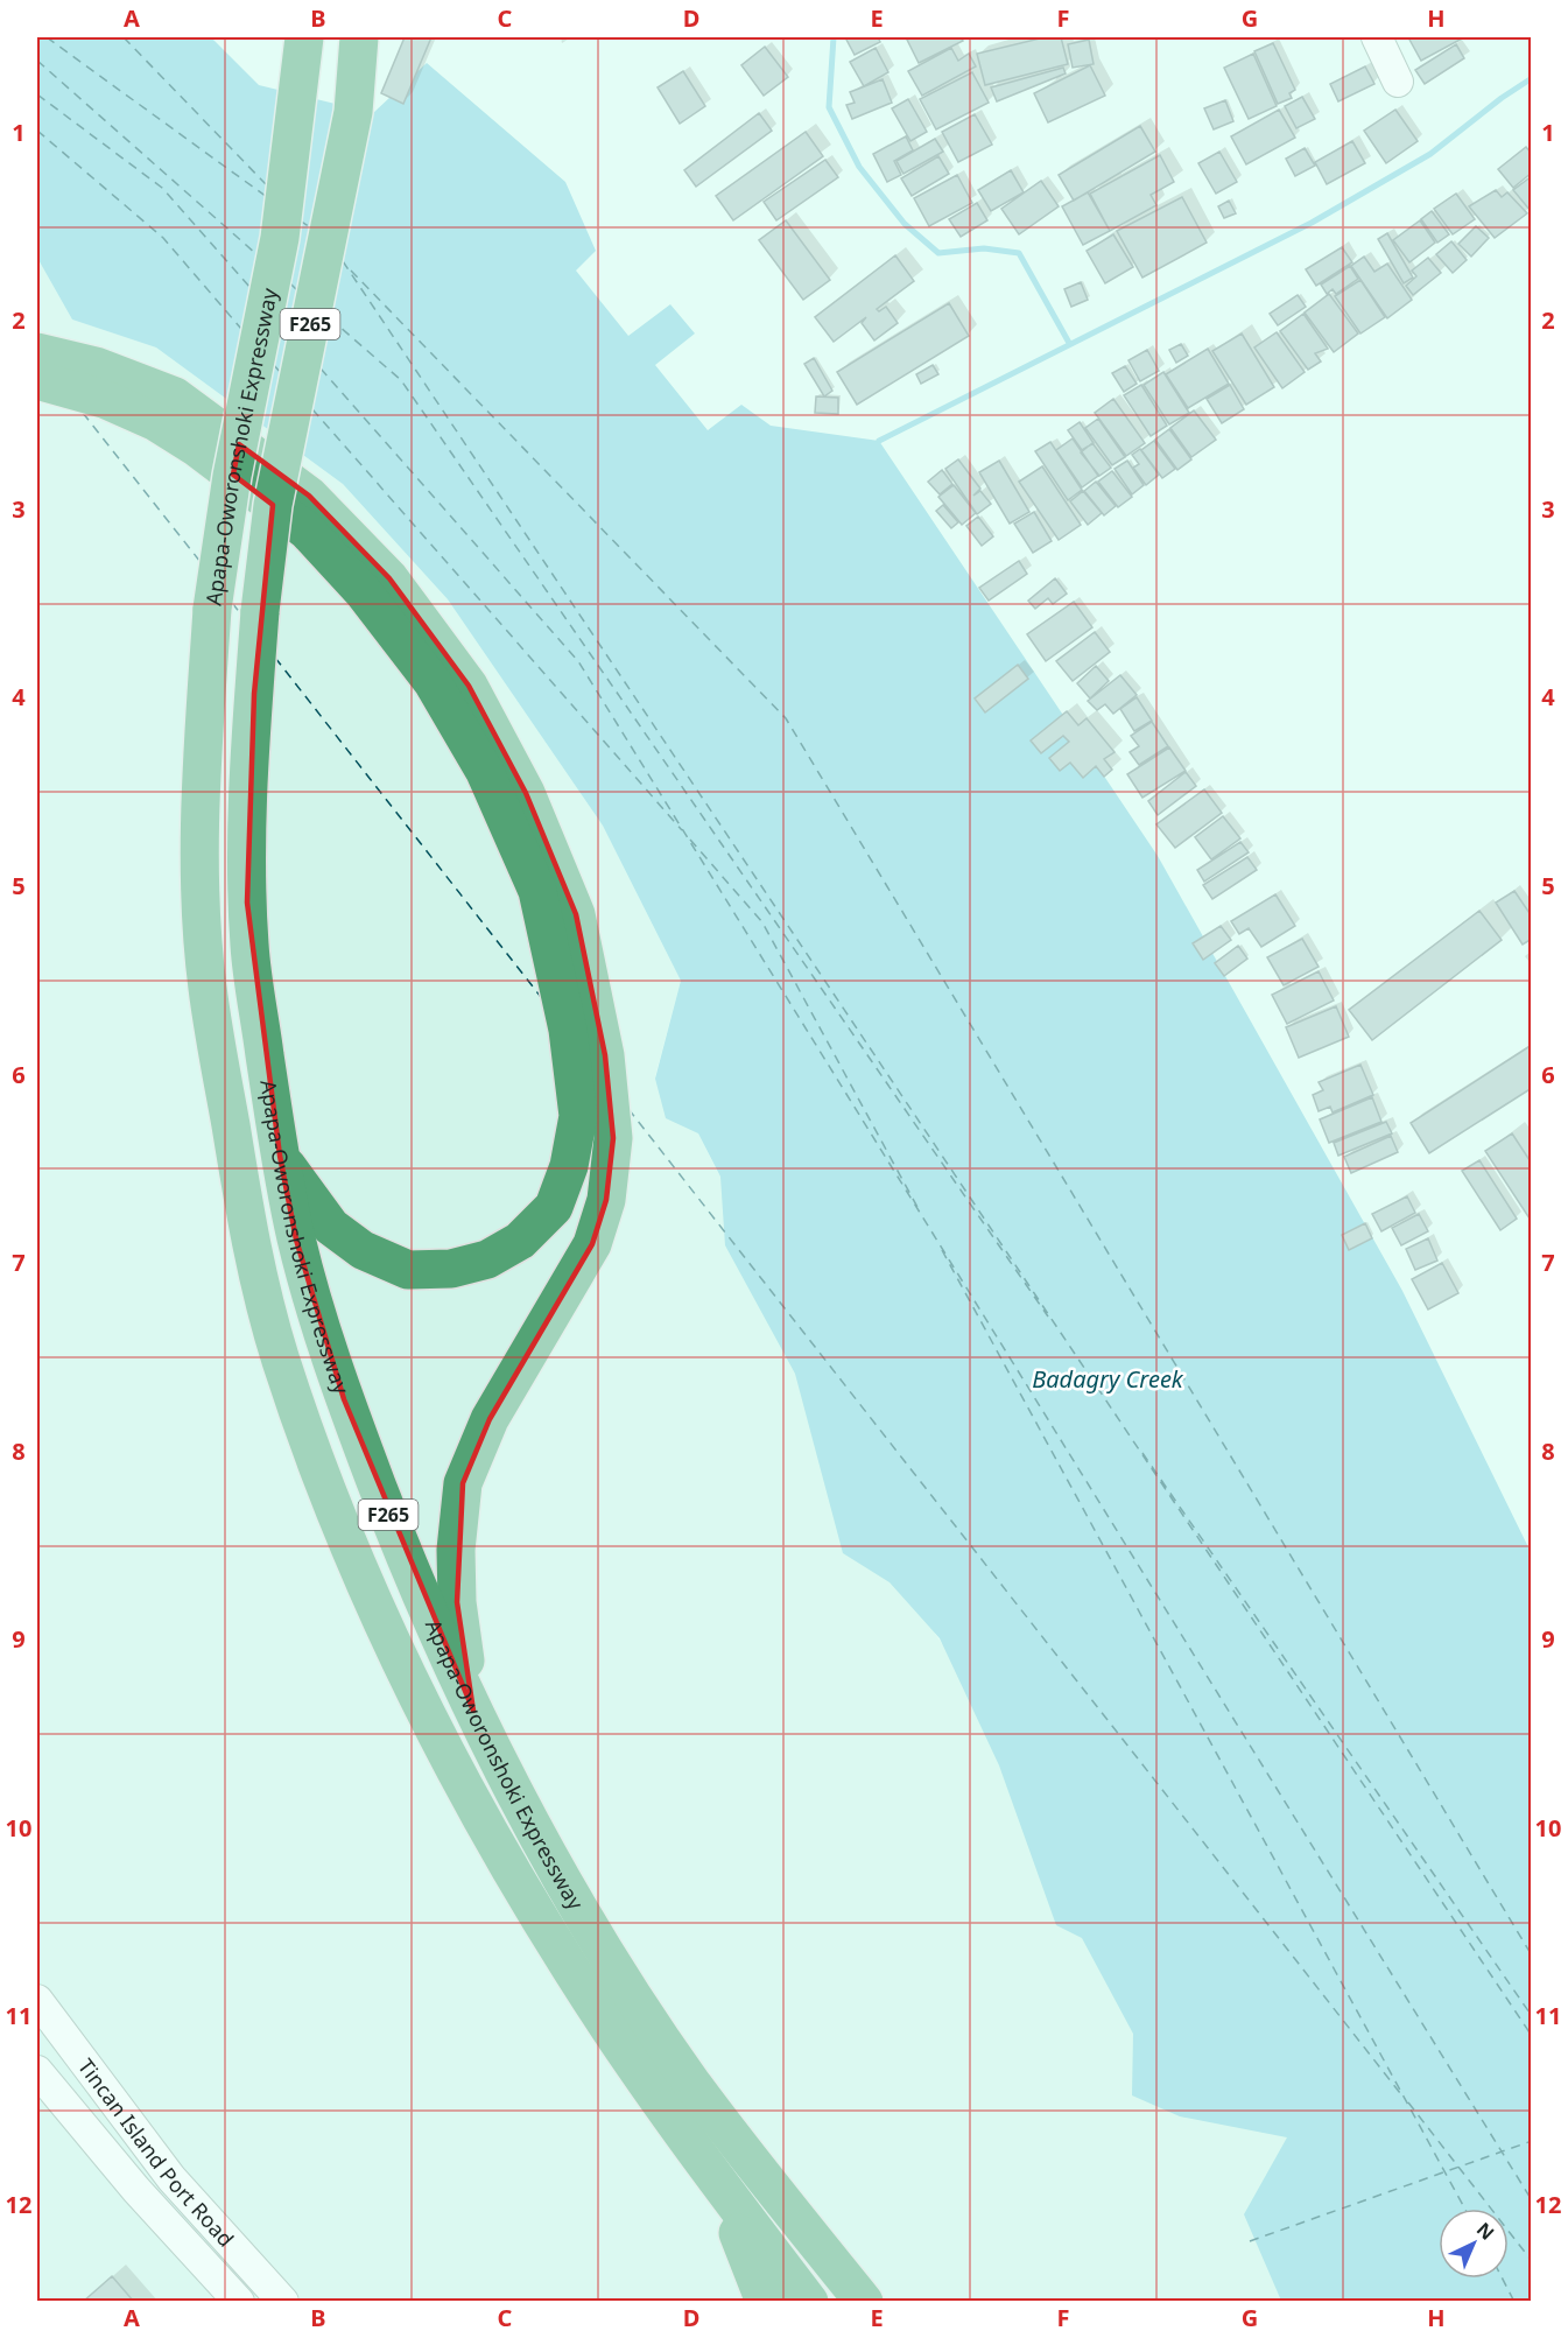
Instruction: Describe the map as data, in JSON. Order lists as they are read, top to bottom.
{
  "streets": {
    "highway": ["F265", "Apapa-Oworonshoki Expressway"],
    "street": ["Tincan Island Port Road"]
  },
  "water": ["Badagry Creek"],
  "north": "top right",
  "grid": {
    "columns": [
      "A",
      "B",
      "C",
      "D",
      "E",
      "F",
      "G",
      "H"
    ],
    "rows": [
      "1",
      "2",
      "3",
      "4",
      "5",
      "6",
      "7",
      "8",
      "9",
      "10",
      "11",
      "12"
    ]
  }
}
